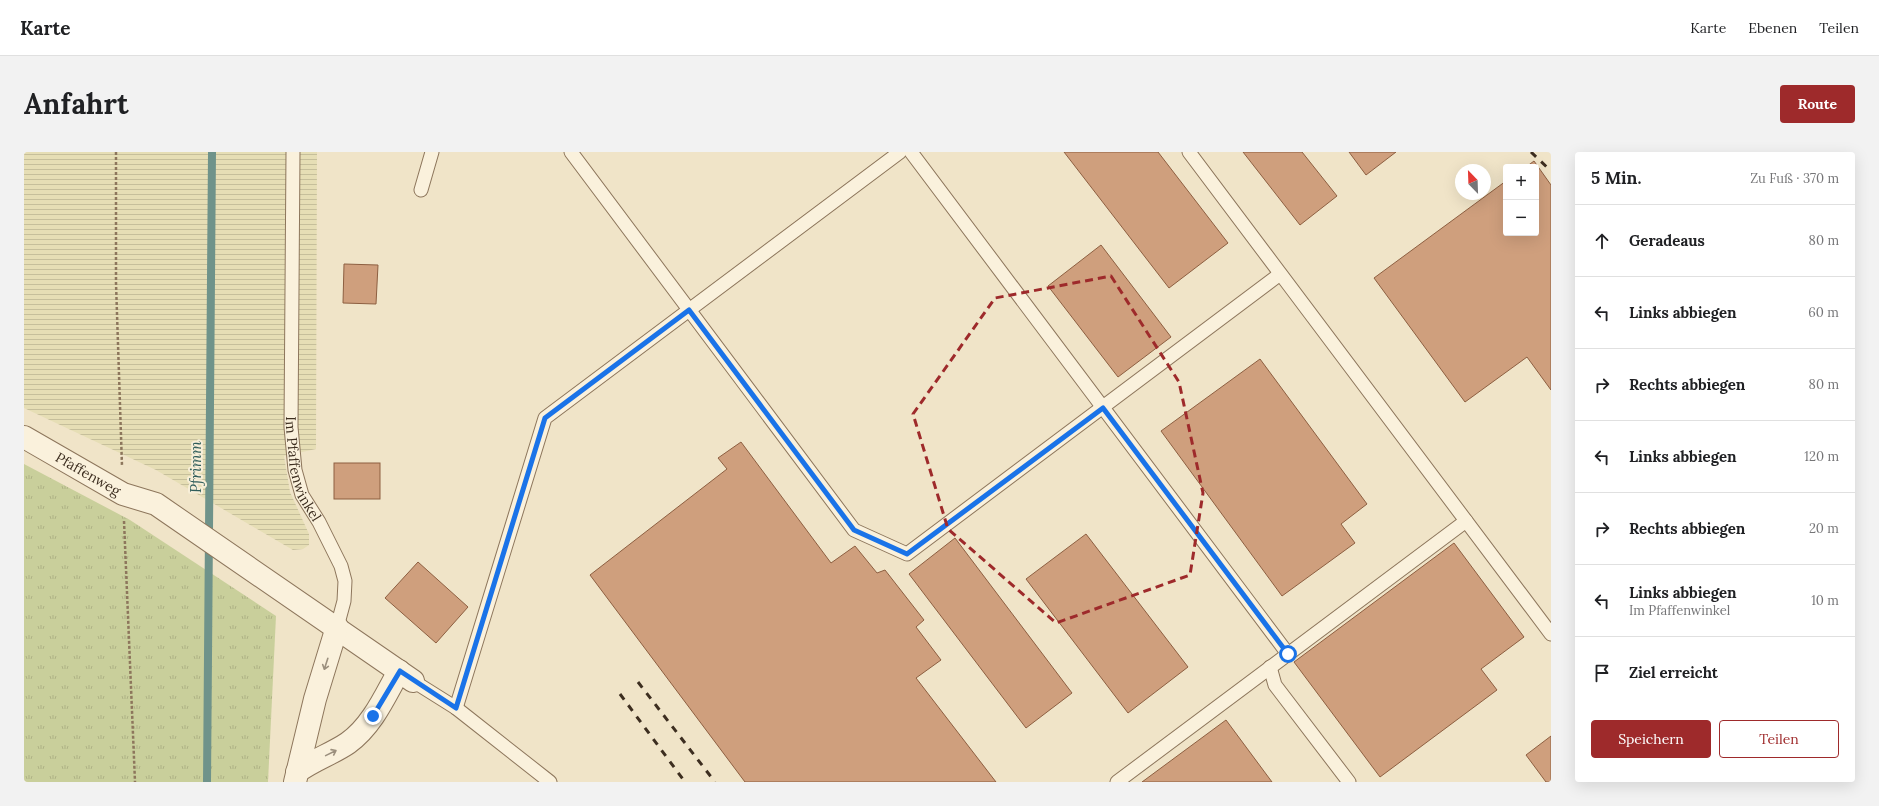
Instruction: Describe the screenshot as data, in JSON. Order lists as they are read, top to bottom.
{
  "streets": {
    "street": ["Im Pfaffenwinkel", "Pfaffenweg"]
  },
  "crossings": [
    ["Im Pfaffenwinkel", "Pfaffenweg"]
  ],
  "water": ["Pfrimm"],
  "north": "top left",
  "page": {
    "header": "Karte",
    "nav": ["Karte", "Ebenen", "Teilen"],
    "buttons": [
      "Route",
      ["Speichern", "Teilen"]
    ],
    "title": "Anfahrt",
    "heading": ["5 Min.", "Zu Fuß · 370 m"],
    "map_buttons": ["+", "−"],
    "list": [
      ["Geradeaus", "80 m"],
      ["Links abbiegen", "60 m"],
      ["Rechts abbiegen", "80 m"],
      ["Links abbiegen", "120 m"],
      ["Rechts abbiegen", "20 m"],
      ["Links abbiegen", "Im Pfaffenwinkel", "10 m"],
      "Ziel erreicht"
    ]
  }
}
